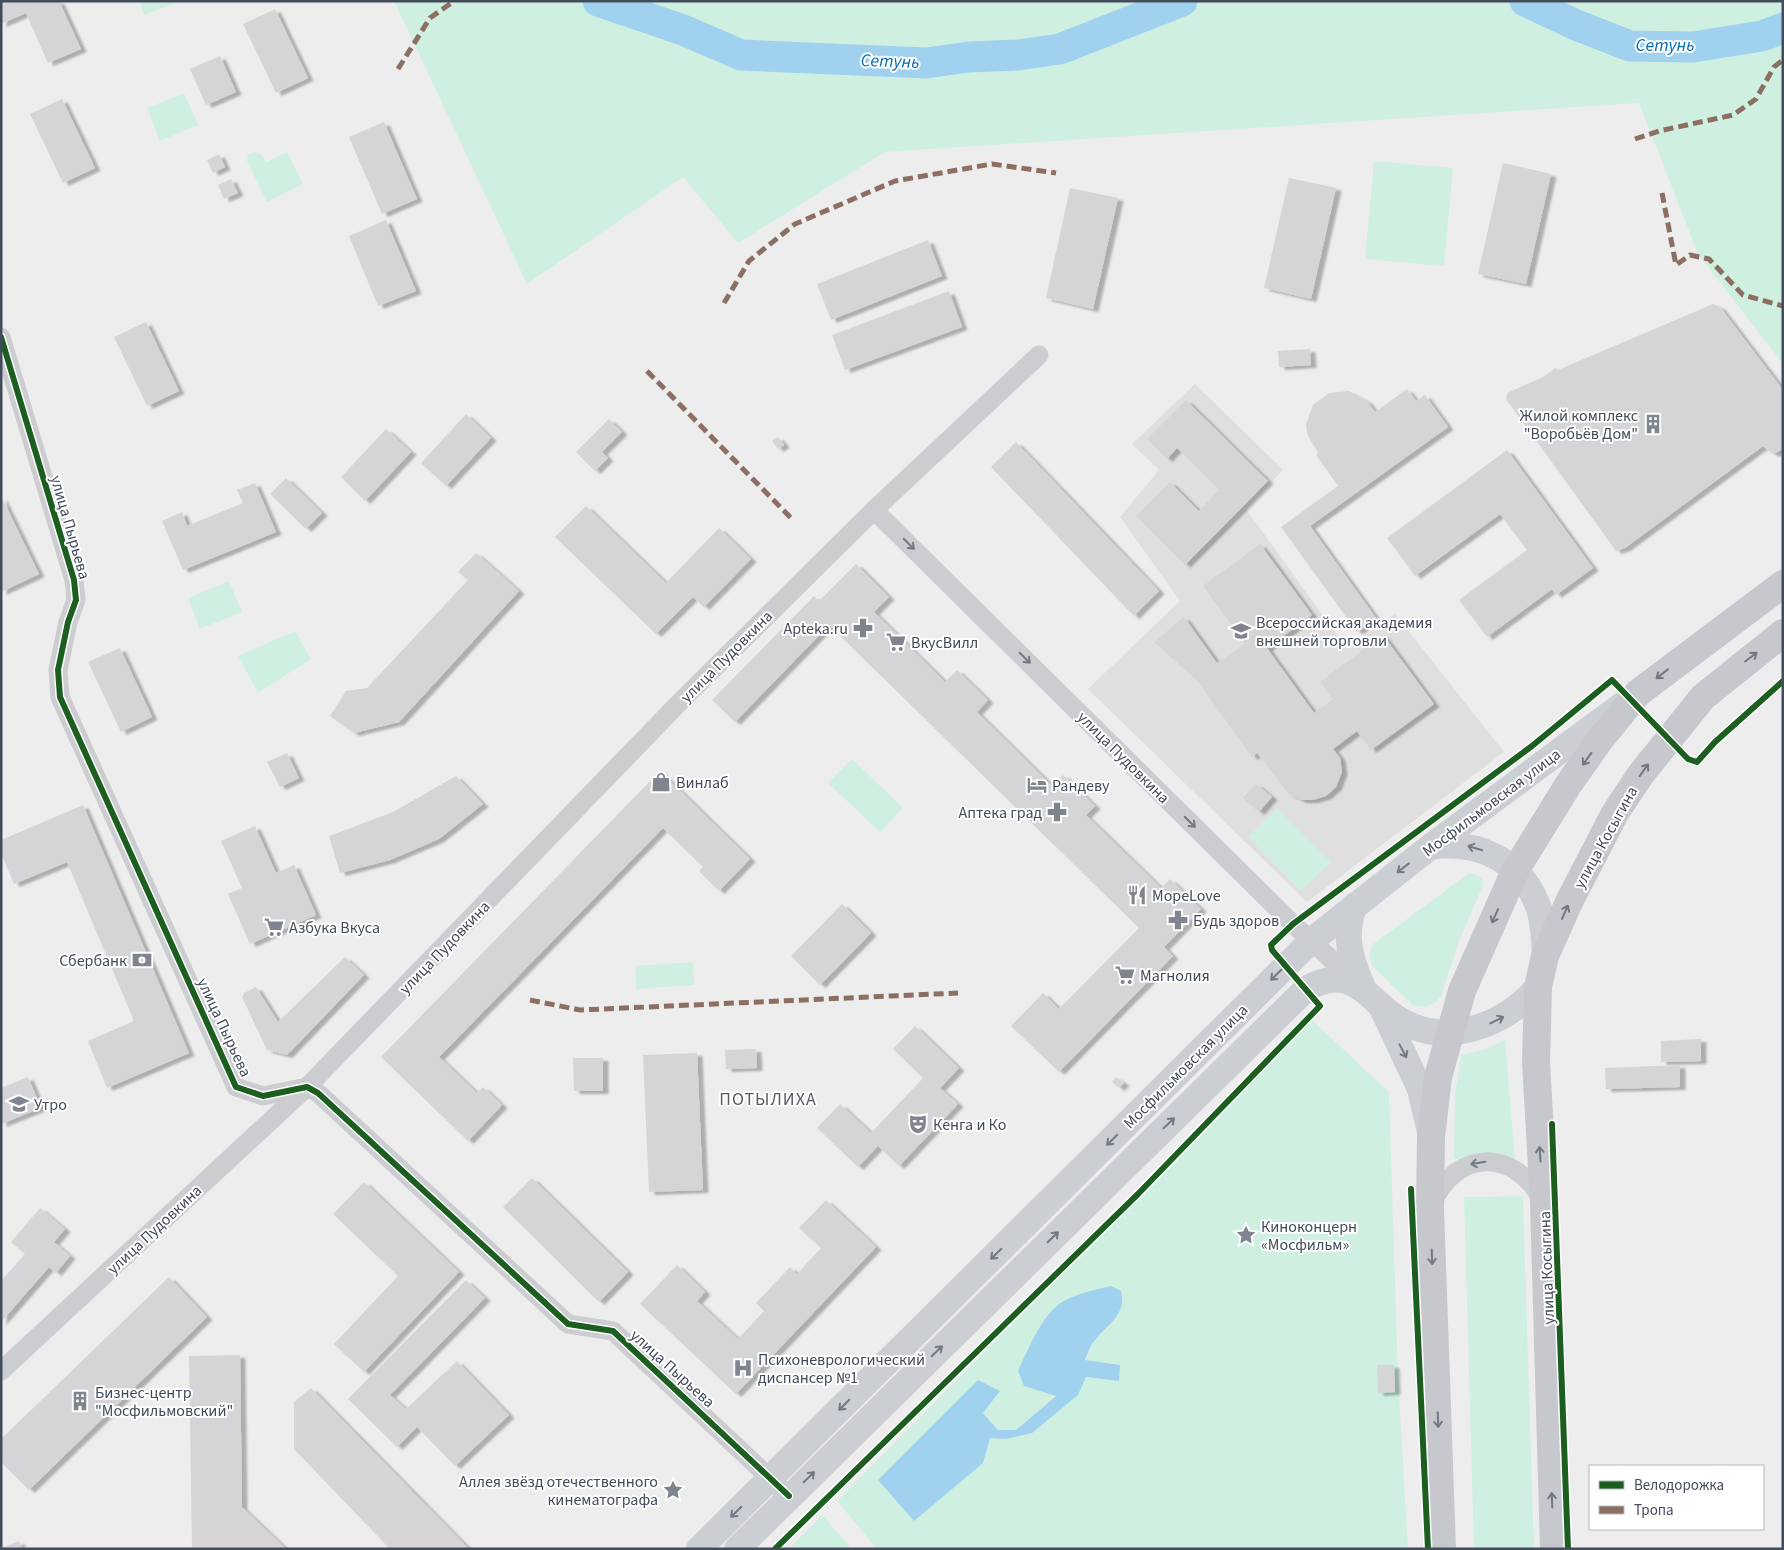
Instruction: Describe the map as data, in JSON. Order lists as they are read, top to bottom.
{
  "streets": {
    "main road": ["Мосфильмовская улица", "улица Косыгина"],
    "street": ["улица Пырьева", "улица Пудовкина"]
  },
  "crossings": [
    ["улица Пырьева", "улица Пудовкина"],
    ["улица Пырьева", "Мосфильмовская улица"],
    ["улица Пудовкина", "Мосфильмовская улица"],
    ["Мосфильмовская улица", "улица Косыгина"]
  ],
  "districts": ["ПОТЫЛИХА"],
  "water": ["Сетунь"],
  "places": {
    "building": ["Жилой комплекс \"Воробьёв Дом\"", "Бизнес-центр \"Мосфильмовский\""],
    "pharmacy": ["Apteka.ru", "Аптека град", "Будь здоров"],
    "school or university": ["Всероссийская академия внешней торговли", "Утро"],
    "supermarket": ["ВкусВилл", "Азбука Вкуса", "Магнолия"],
    "shop": ["Винлаб"],
    "hotel": ["Рандеву"],
    "restaurant": ["МореLove"],
    "bank": ["Сбербанк"],
    "theatre": ["Кенга и Ко"],
    "place": ["Киноконцерн «Мосфильм»", "Аллея звёзд отечественного кинематографа"],
    "hospital": ["Психоневрологический диспансер №1"]
  },
  "legend": ["Велодорожка", "Тропа"]
}
